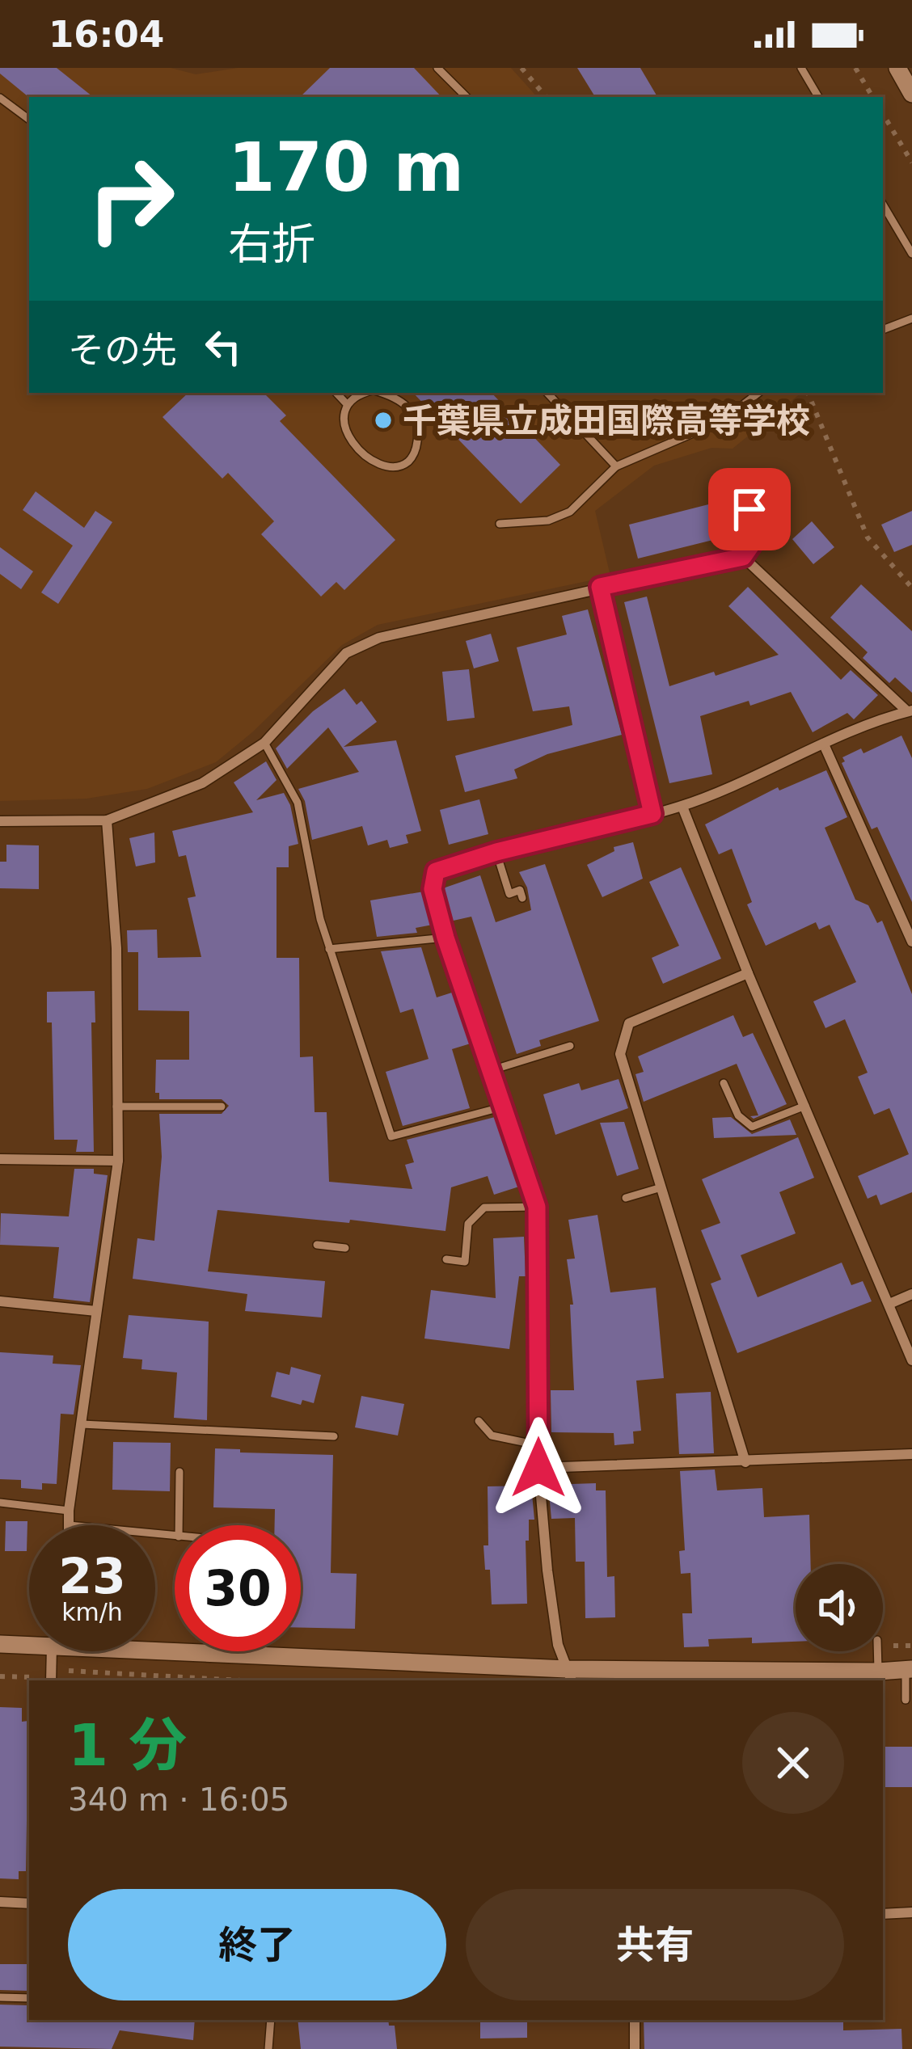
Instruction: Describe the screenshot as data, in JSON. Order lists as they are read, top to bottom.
{
  "places": ["千葉県立成田国際高等学校"],
  "page": {
    "status": "16:04",
    "turn": ["170 m", "右折"],
    "then": "その先",
    "speed": "23 km/h",
    "limit": "30",
    "heading": ["1 分", "340 m · 16:05"],
    "buttons": ["終了", "共有"]
  }
}
